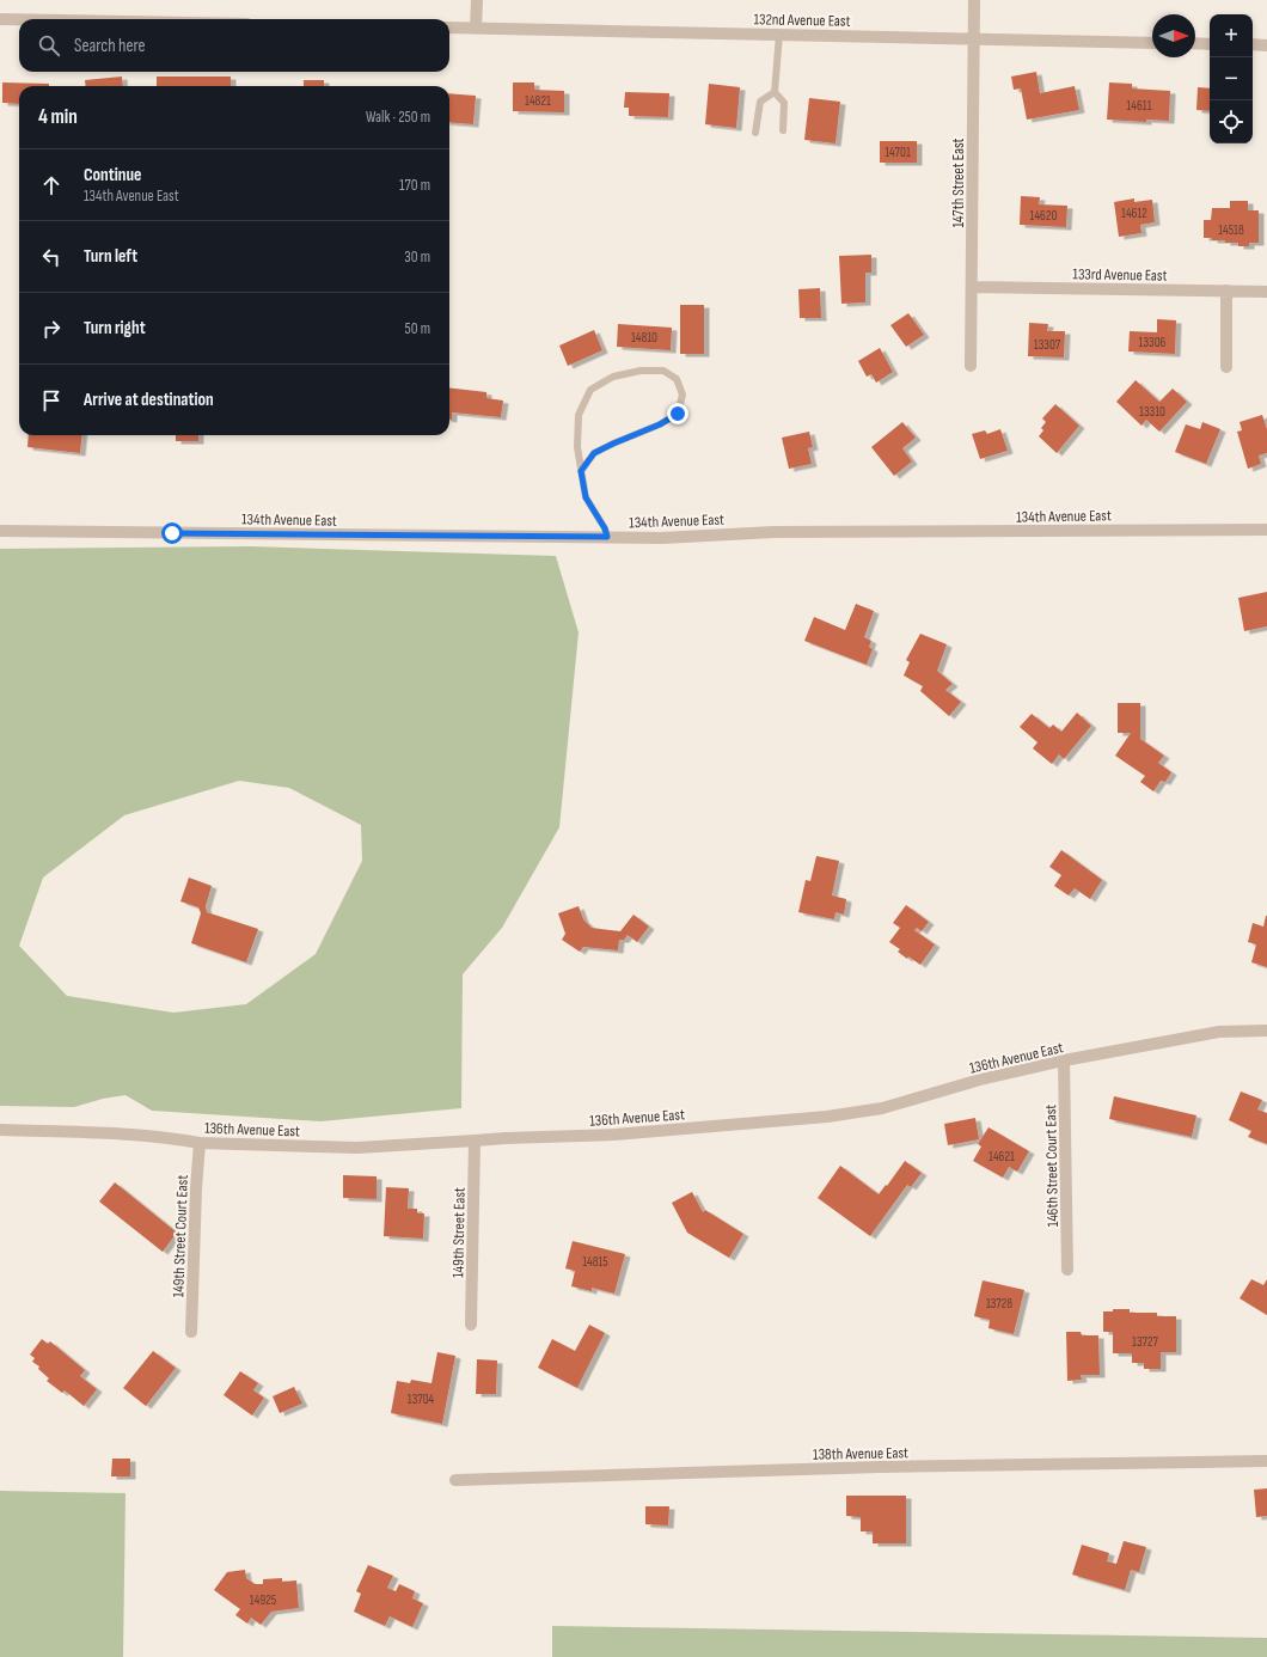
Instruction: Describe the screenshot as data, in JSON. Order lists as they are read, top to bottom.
{
  "streets": {
    "street": [
      "132nd Avenue East",
      "147th Street East",
      "133rd Avenue East",
      "134th Avenue East",
      "136th Avenue East",
      "146th Street Court East",
      "149th Street East",
      "149th Street Court East",
      "138th Avenue East"
    ]
  },
  "crossings": [
    ["132nd Avenue East", "147th Street East"],
    ["147th Street East", "133rd Avenue East"],
    ["136th Avenue East", "146th Street Court East"],
    ["136th Avenue East", "149th Street East"],
    ["136th Avenue East", "149th Street Court East"]
  ],
  "house_numbers": [
    "14821",
    "14611",
    "14701",
    "14612",
    "14620",
    "14518",
    "14810",
    "13306",
    "13307",
    "13310",
    "14621",
    "14815",
    "13728",
    "13727",
    "13704",
    "14925"
  ],
  "north": "right",
  "page": {
    "map_buttons": ["+", "−"],
    "search": "Search here",
    "heading": ["4 min", "Walk · 250 m"],
    "list": [
      ["Continue", "134th Avenue East", "170 m"],
      ["Turn left", "30 m"],
      ["Turn right", "50 m"],
      "Arrive at destination"
    ]
  }
}
